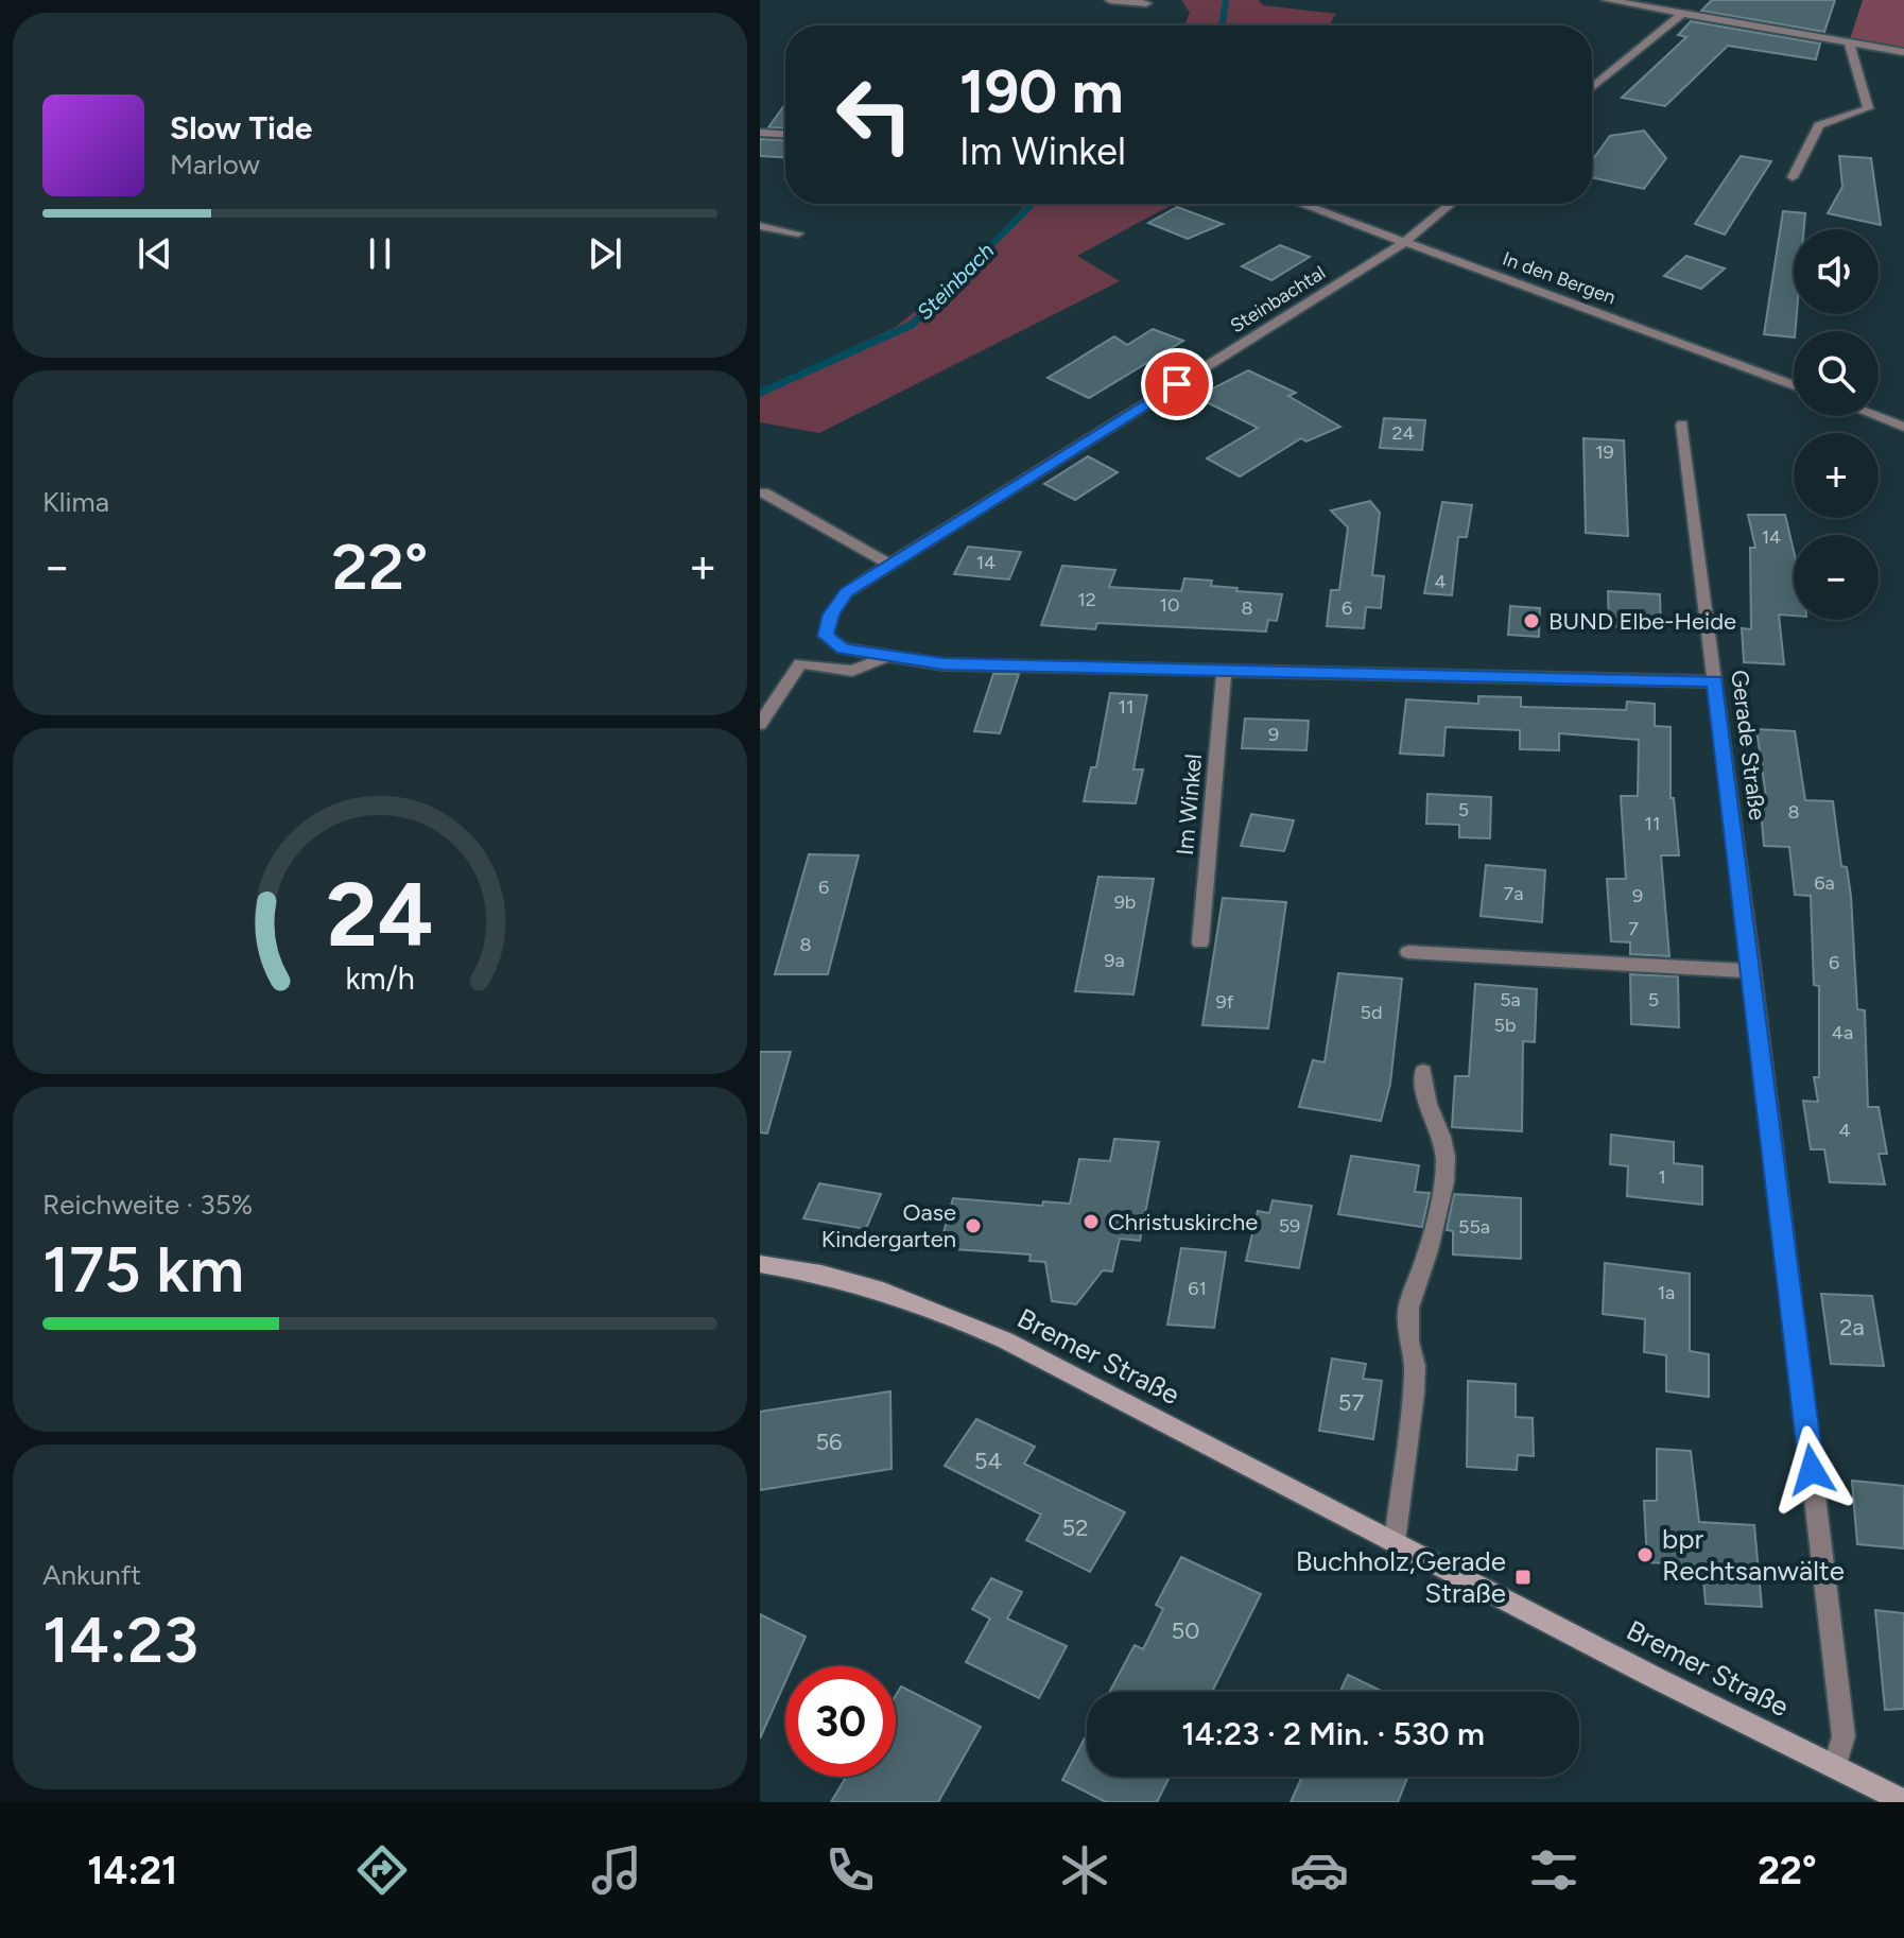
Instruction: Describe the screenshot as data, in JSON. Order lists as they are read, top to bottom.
{
  "streets": {
    "street": [
      "In den Bergen",
      "Steinbachtal",
      "Gerade Straße",
      "Im Winkel",
      "Bremer Straße"
    ]
  },
  "crossings": [
    ["In den Bergen", "Steinbachtal"],
    ["Gerade Straße", "Bremer Straße"]
  ],
  "water": ["Steinbach"],
  "places": {
    "other": [
      "BUND Elbe-Heide",
      "Christuskirche",
      "Oase Kindergarten",
      "bpr Rechtsanwälte"
    ],
    "transit": ["Buchholz,Gerade Straße"]
  },
  "house_numbers": [
    "24",
    "19",
    "14",
    "14",
    "4",
    "12",
    "10",
    "8",
    "6",
    "11",
    "9",
    "5",
    "8",
    "11",
    "6a",
    "6",
    "7a",
    "9",
    "9b",
    "7",
    "8",
    "9a",
    "6",
    "5a",
    "5",
    "9f",
    "5d",
    "5b",
    "4a",
    "4",
    "1",
    "59",
    "55a",
    "61",
    "1a",
    "2a",
    "57",
    "56",
    "54",
    "52",
    "50"
  ],
  "page": {
    "turn": ["190 m", "Im Winkel"],
    "song": ["Slow Tide", "Marlow"],
    "map_buttons": ["+", "−"],
    "tile": [
      "Klima",
      ["Reichweite · 35%", "175 km"],
      ["Ankunft", "14:23"]
    ],
    "heat": ["−", "22°", "+"],
    "limit": "30",
    "trip": "14:23 · 2 Min. · 530 m",
    "tabs": ["14:21", "22°"],
    "gauge": ["24", "km/h"]
  }
}
